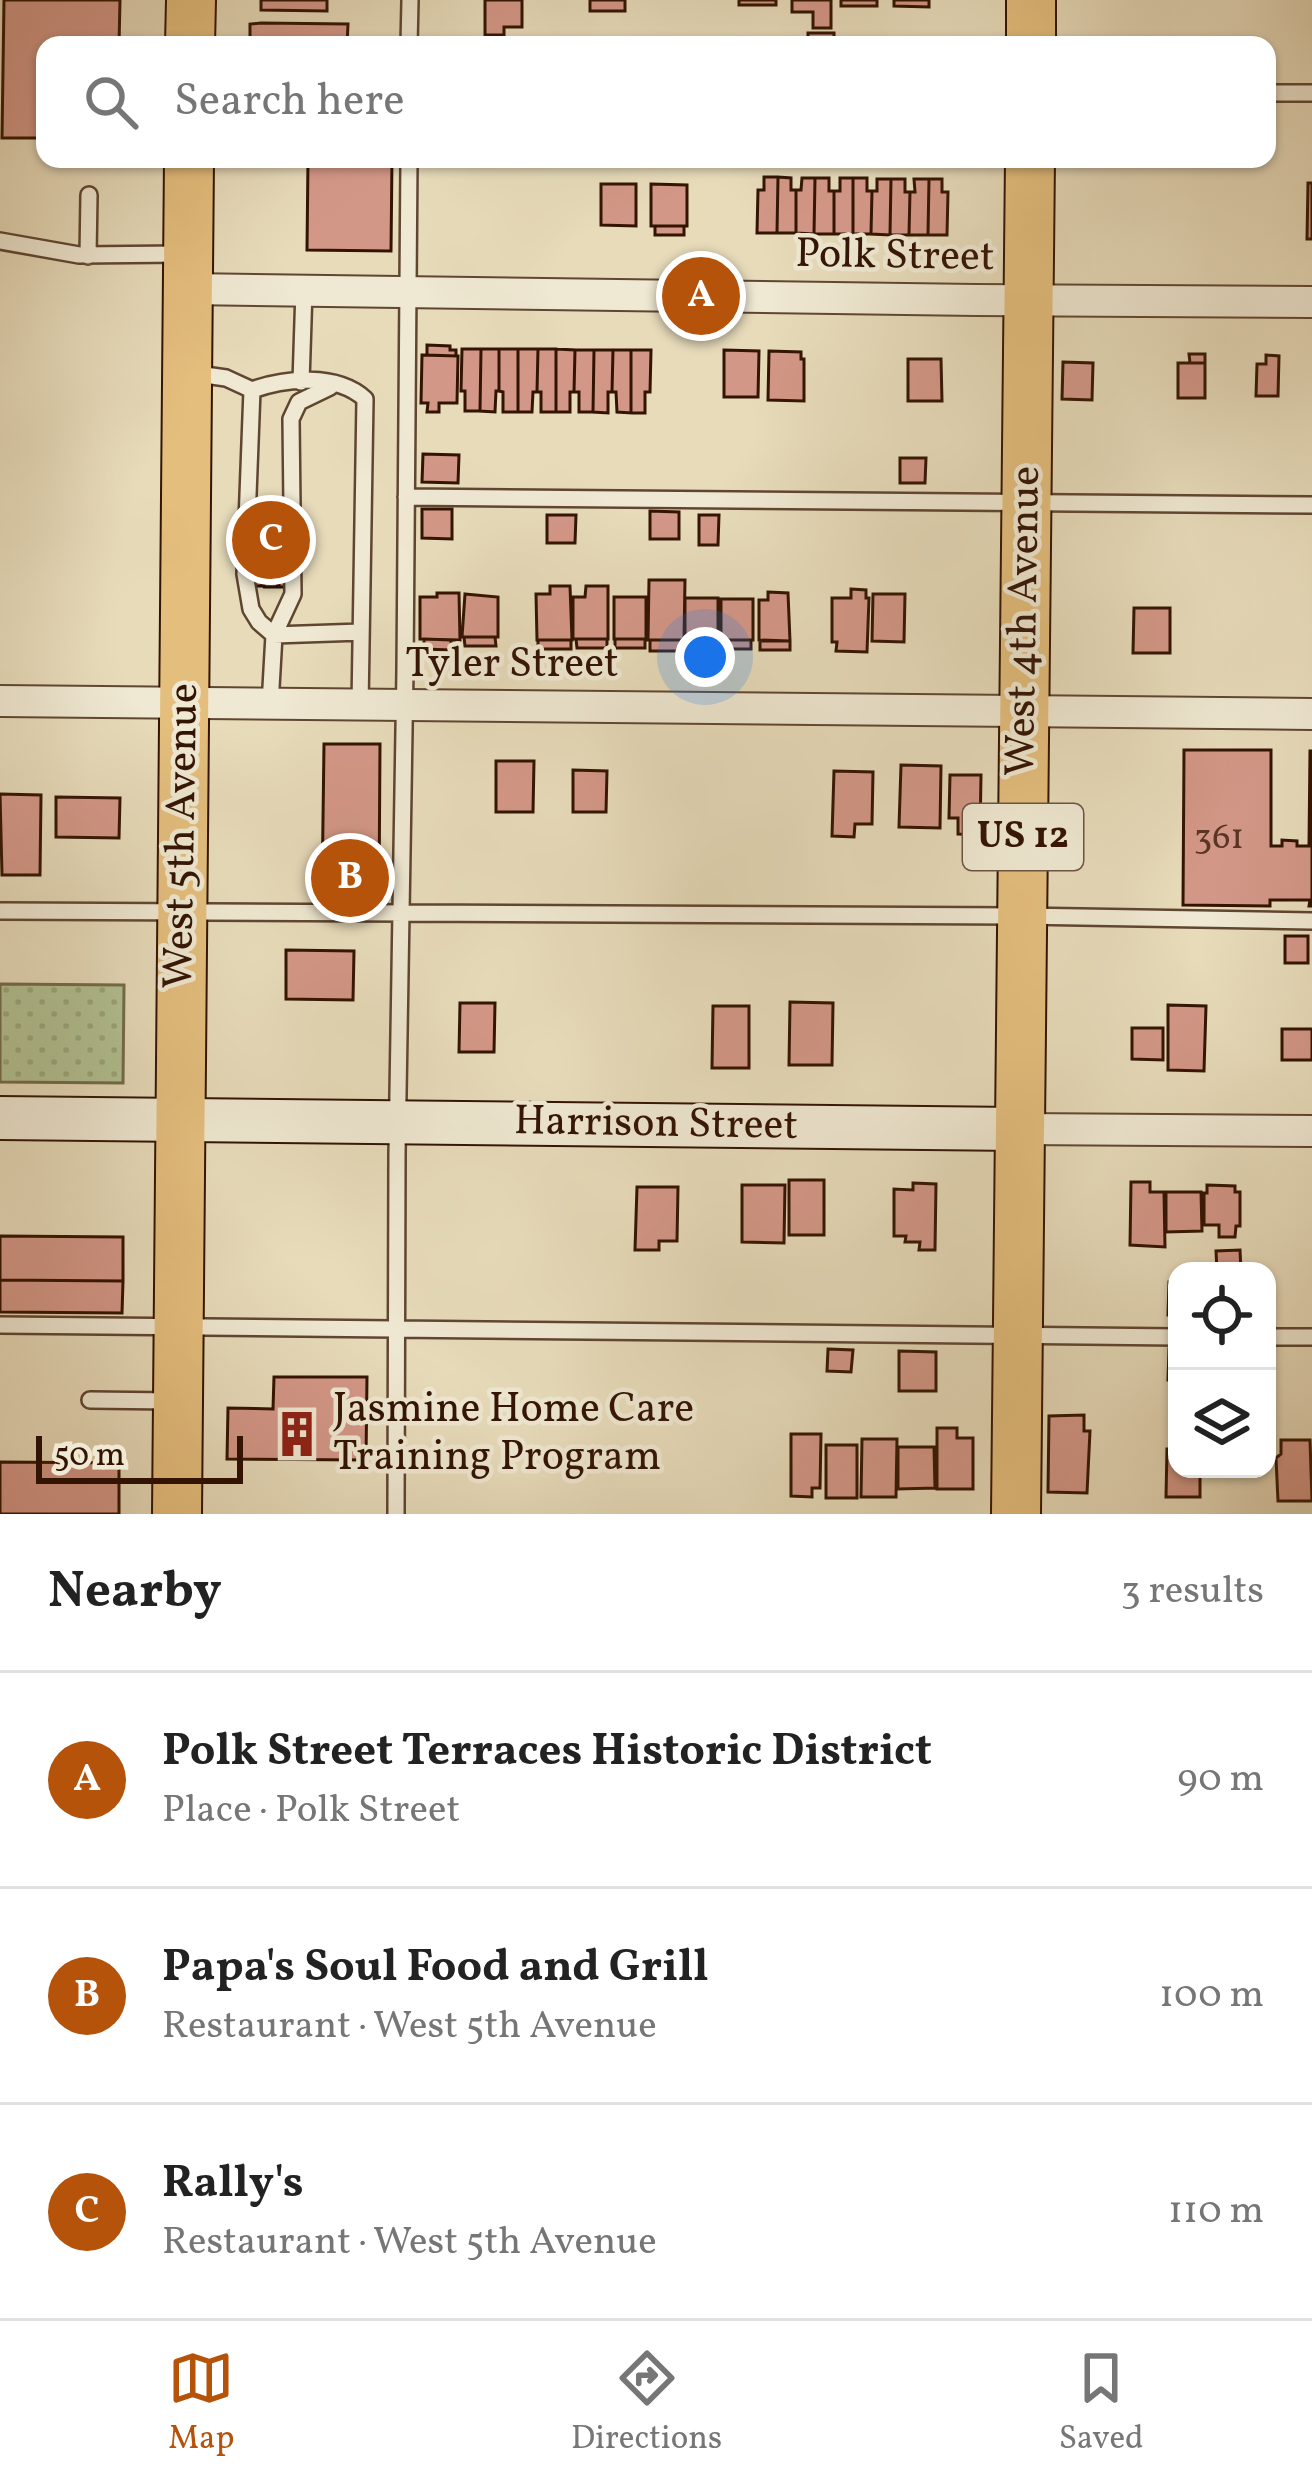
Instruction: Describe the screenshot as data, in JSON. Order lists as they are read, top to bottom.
{
  "streets": {
    "main road": ["West 4th Avenue", "West 5th Avenue", "US 12"],
    "street": ["Polk Street", "Tyler Street", "Harrison Street"]
  },
  "crossings": [
    ["Polk Street", "West 4th Avenue"],
    ["Polk Street", "West 5th Avenue"],
    ["West 4th Avenue", "Tyler Street"],
    ["West 4th Avenue", "Harrison Street"],
    ["Tyler Street", "West 5th Avenue"],
    ["West 5th Avenue", "Harrison Street"]
  ],
  "places": {
    "building": ["Jasmine Home Care Training Program"]
  },
  "house_numbers": ["361"],
  "scale_bar": "50 m",
  "page": {
    "search": "Search here",
    "pins": ["A", "C", "B"],
    "scale": "50 m",
    "heading": ["Nearby", "3 results"],
    "list": [
      {
        "mark": "A",
        "name": "Polk Street Terraces Historic District",
        "note": "Place · Polk Street",
        "value": "90 m"
      },
      {
        "mark": "B",
        "name": "Papa's Soul Food and Grill",
        "note": "Restaurant · West 5th Avenue",
        "value": "100 m"
      },
      {
        "mark": "C",
        "name": "Rally's",
        "note": "Restaurant · West 5th Avenue",
        "value": "110 m"
      }
    ],
    "nav": ["Map", "Directions", "Saved"]
  }
}
